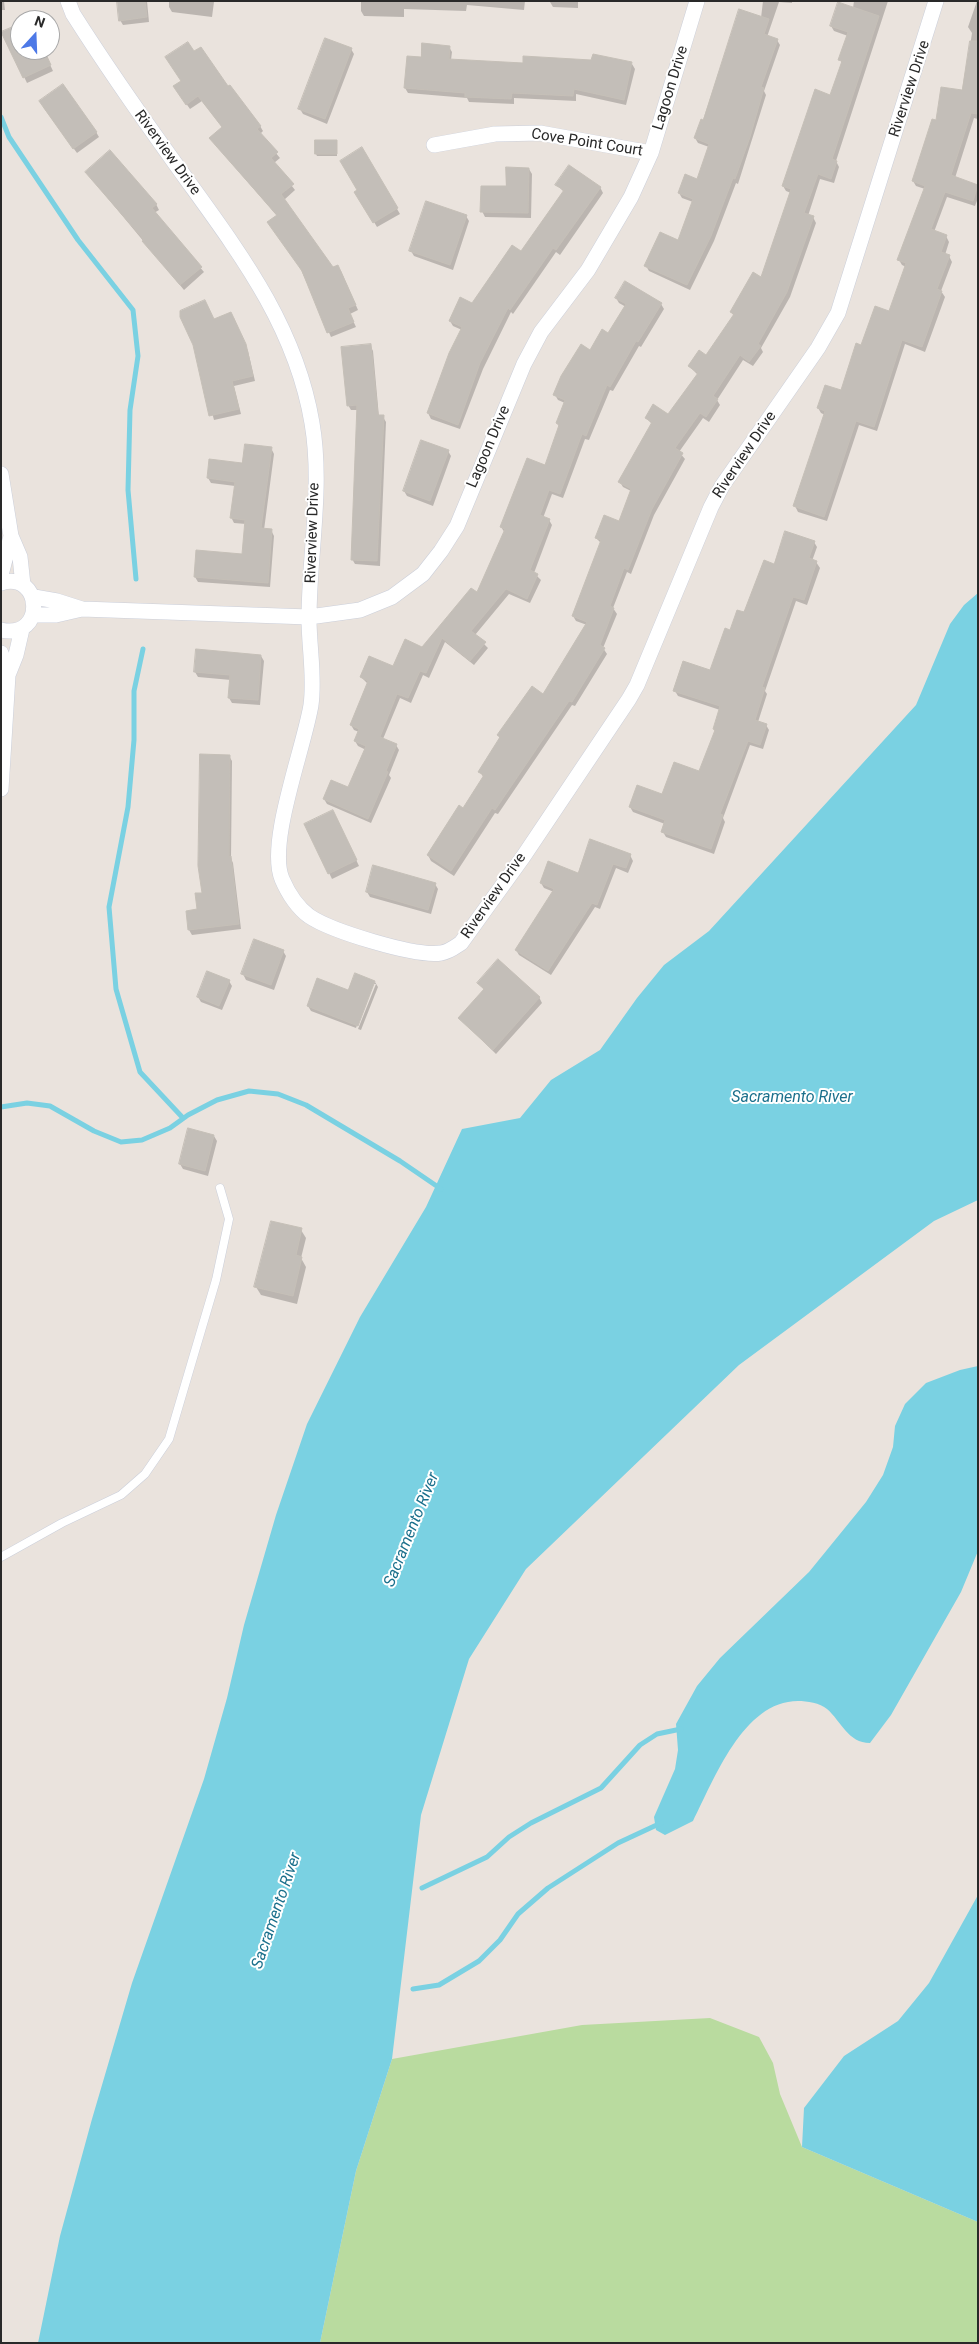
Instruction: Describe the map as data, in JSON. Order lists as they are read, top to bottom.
{
  "streets": {
    "street": ["Lagoon Drive", "Riverview Drive", "Cove Point Court"]
  },
  "crossings": [
    ["Lagoon Drive", "Riverview Drive"],
    ["Lagoon Drive", "Cove Point Court"]
  ],
  "water": ["Sacramento River"],
  "north": "top"
}
